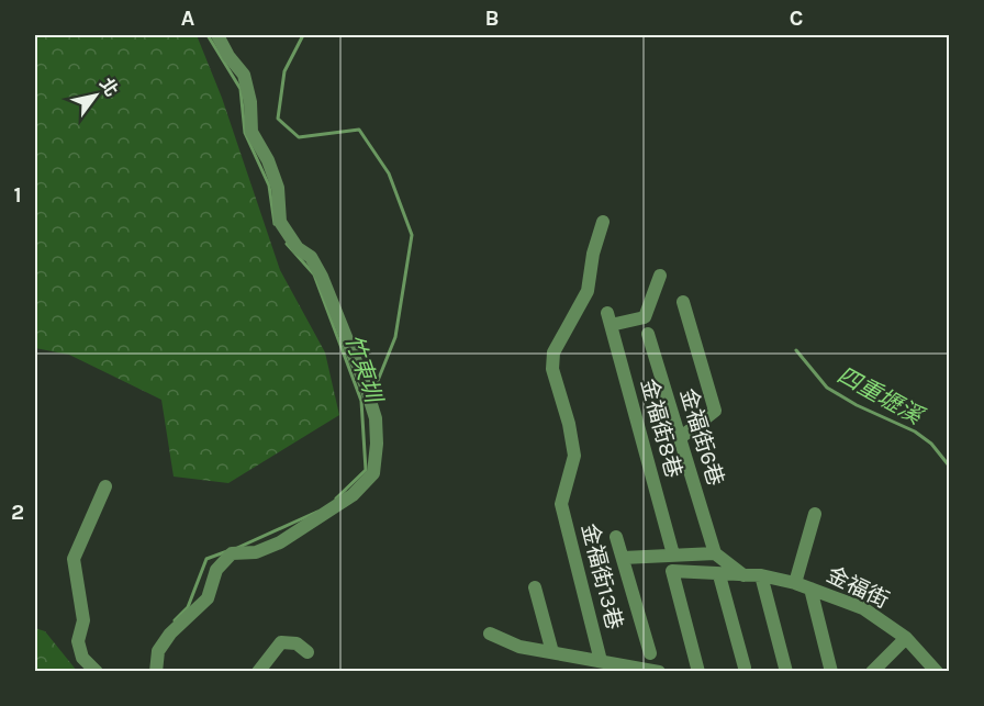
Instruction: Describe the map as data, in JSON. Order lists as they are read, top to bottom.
{
  "streets": {
    "street": [
      "金福街8巷",
      "金福街6巷",
      "金福街13巷",
      "金福街"
    ]
  },
  "water": ["竹東圳", "四重壢溪"],
  "north": "top right",
  "grid": {
    "columns": ["A", "B", "C"],
    "rows": ["1", "2"]
  }
}
